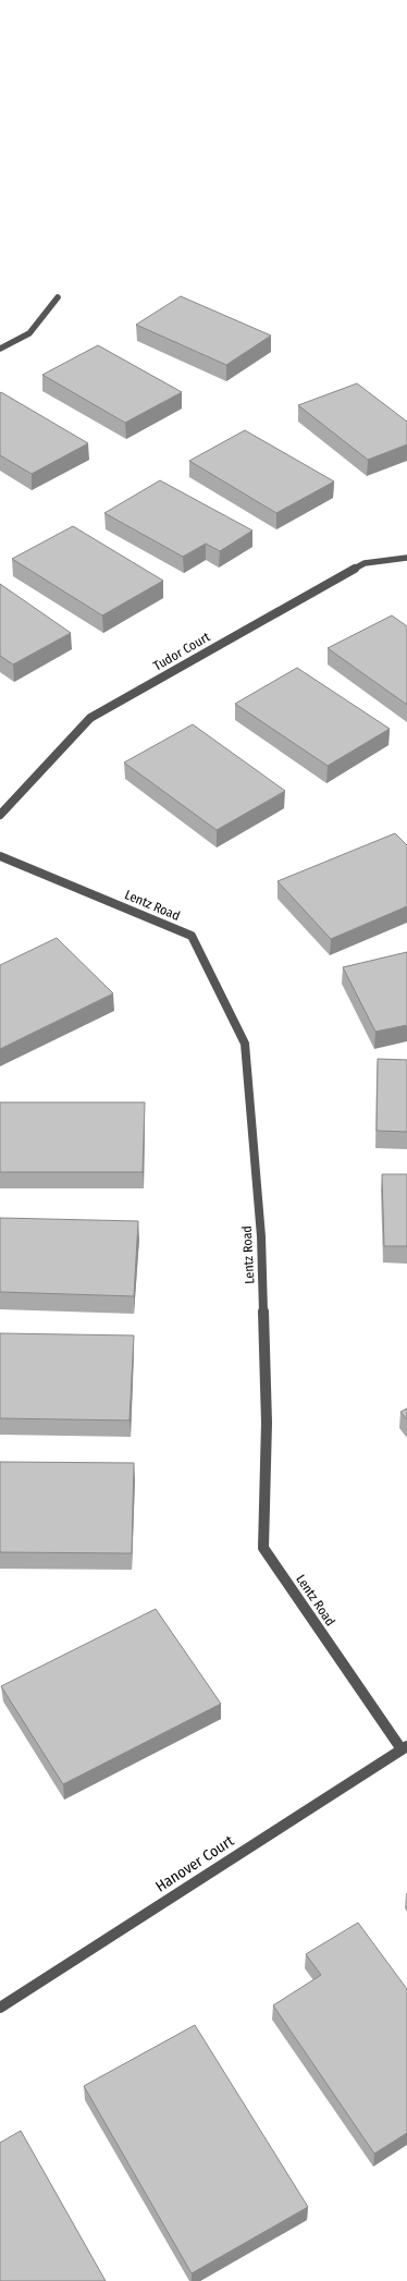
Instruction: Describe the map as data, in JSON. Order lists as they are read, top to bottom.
{
  "streets": {
    "street": ["Tudor Court", "Lentz Road", "Hanover Court"]
  },
  "crossings": [
    ["Lentz Road", "Hanover Court"]
  ]
}
